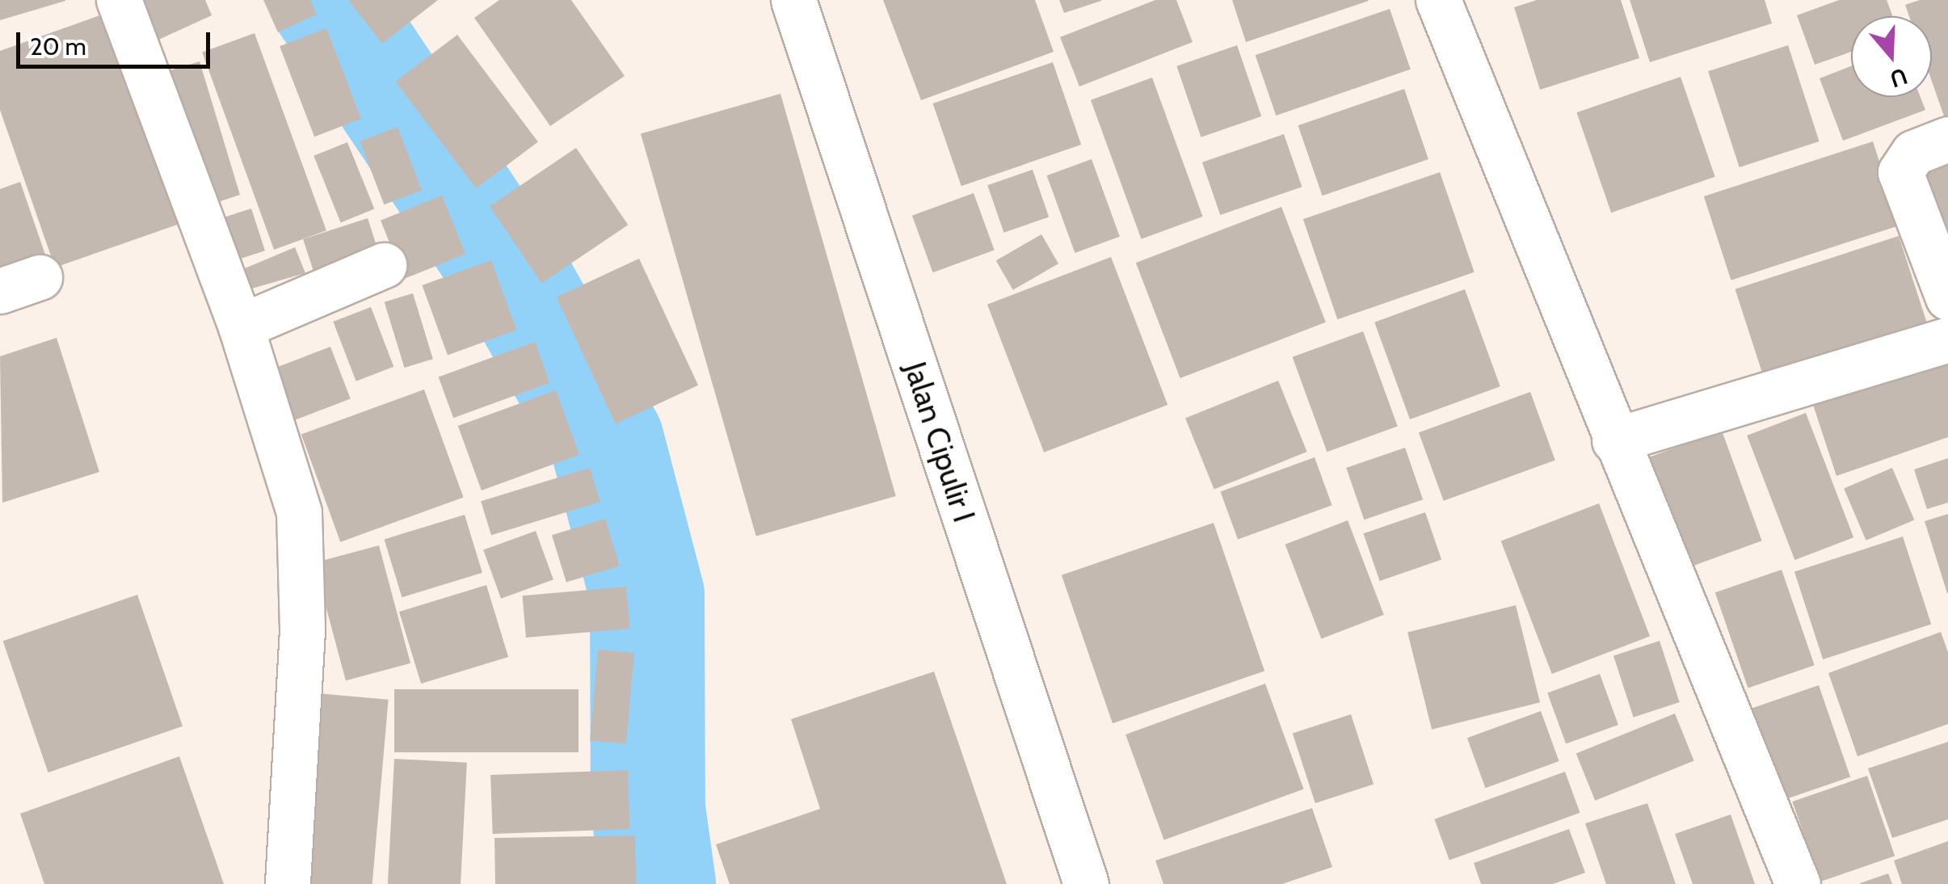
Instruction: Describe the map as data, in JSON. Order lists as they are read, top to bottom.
{
  "streets": {
    "street": ["Jalan Cipulir I"]
  },
  "scale_bar": "20 m",
  "north": "bottom"
}
